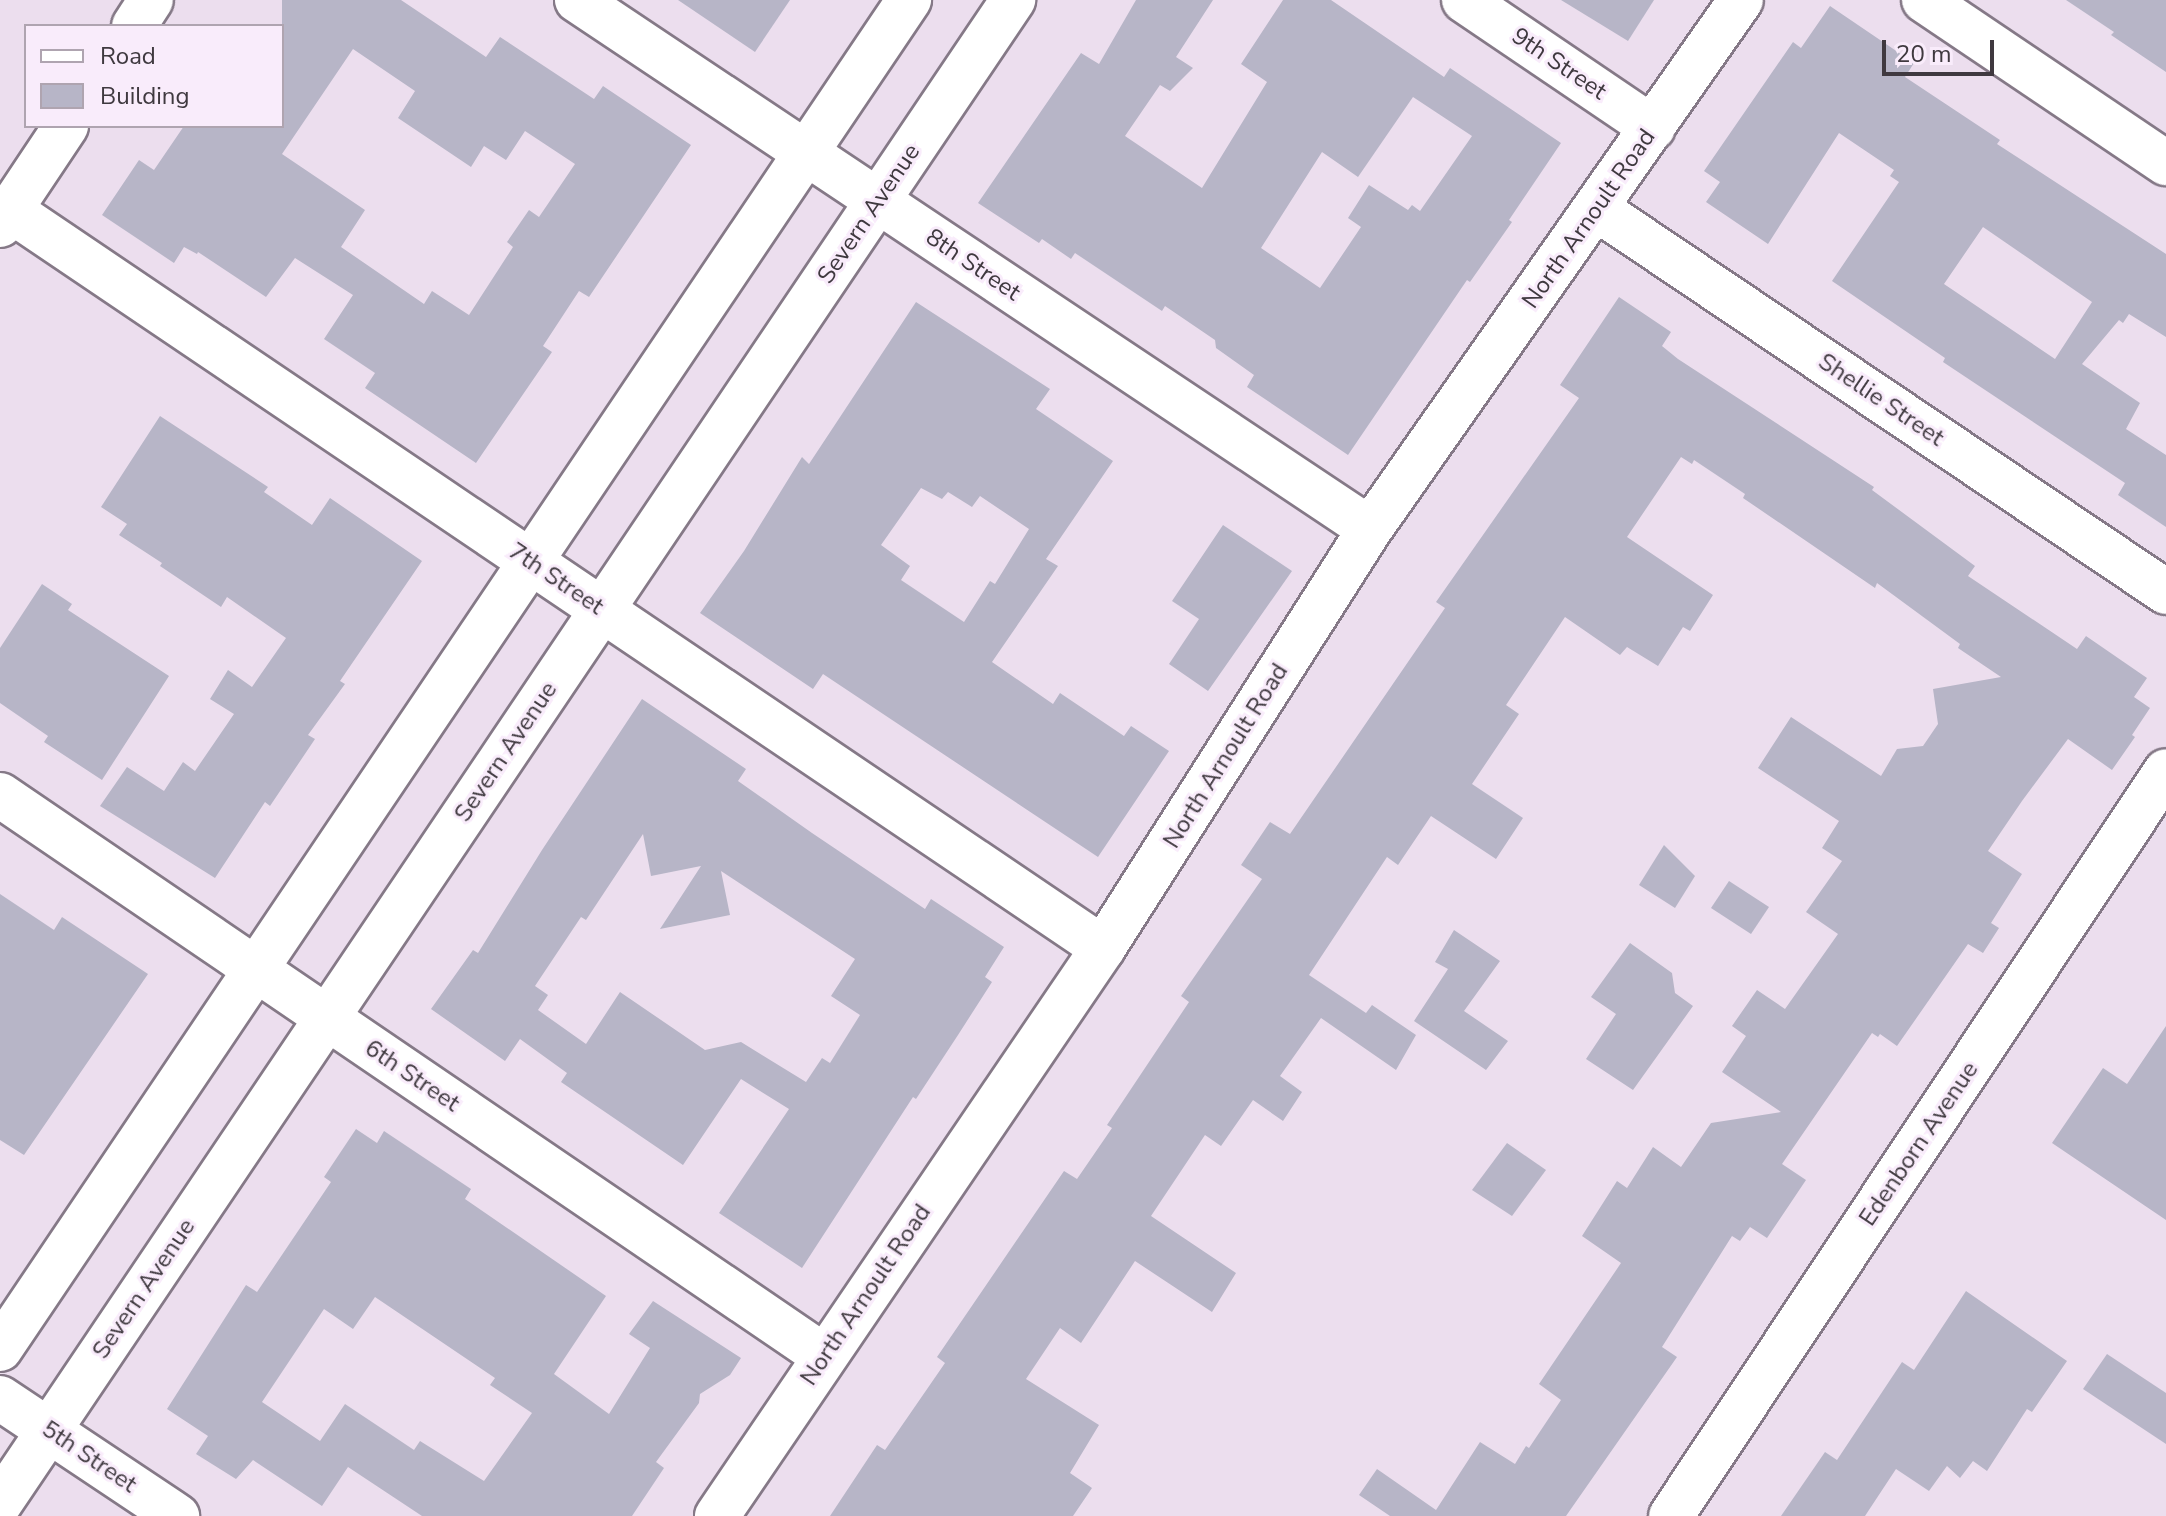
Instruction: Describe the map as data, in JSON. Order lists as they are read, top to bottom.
{
  "streets": {
    "street": [
      "9th Street",
      "Severn Avenue",
      "North Arnoult Road",
      "8th Street",
      "Shellie Street",
      "7th Street",
      "6th Street",
      "Edenborn Avenue",
      "5th Street"
    ]
  },
  "crossings": [
    ["9th Street", "North Arnoult Road"],
    ["Severn Avenue", "8th Street"],
    ["Severn Avenue", "7th Street"],
    ["Severn Avenue", "6th Street"],
    ["Severn Avenue", "5th Street"],
    ["North Arnoult Road", "8th Street"],
    ["North Arnoult Road", "Shellie Street"],
    ["North Arnoult Road", "7th Street"],
    ["North Arnoult Road", "6th Street"]
  ],
  "legend": ["Road", "Building"],
  "scale_bar": "20 m"
}
